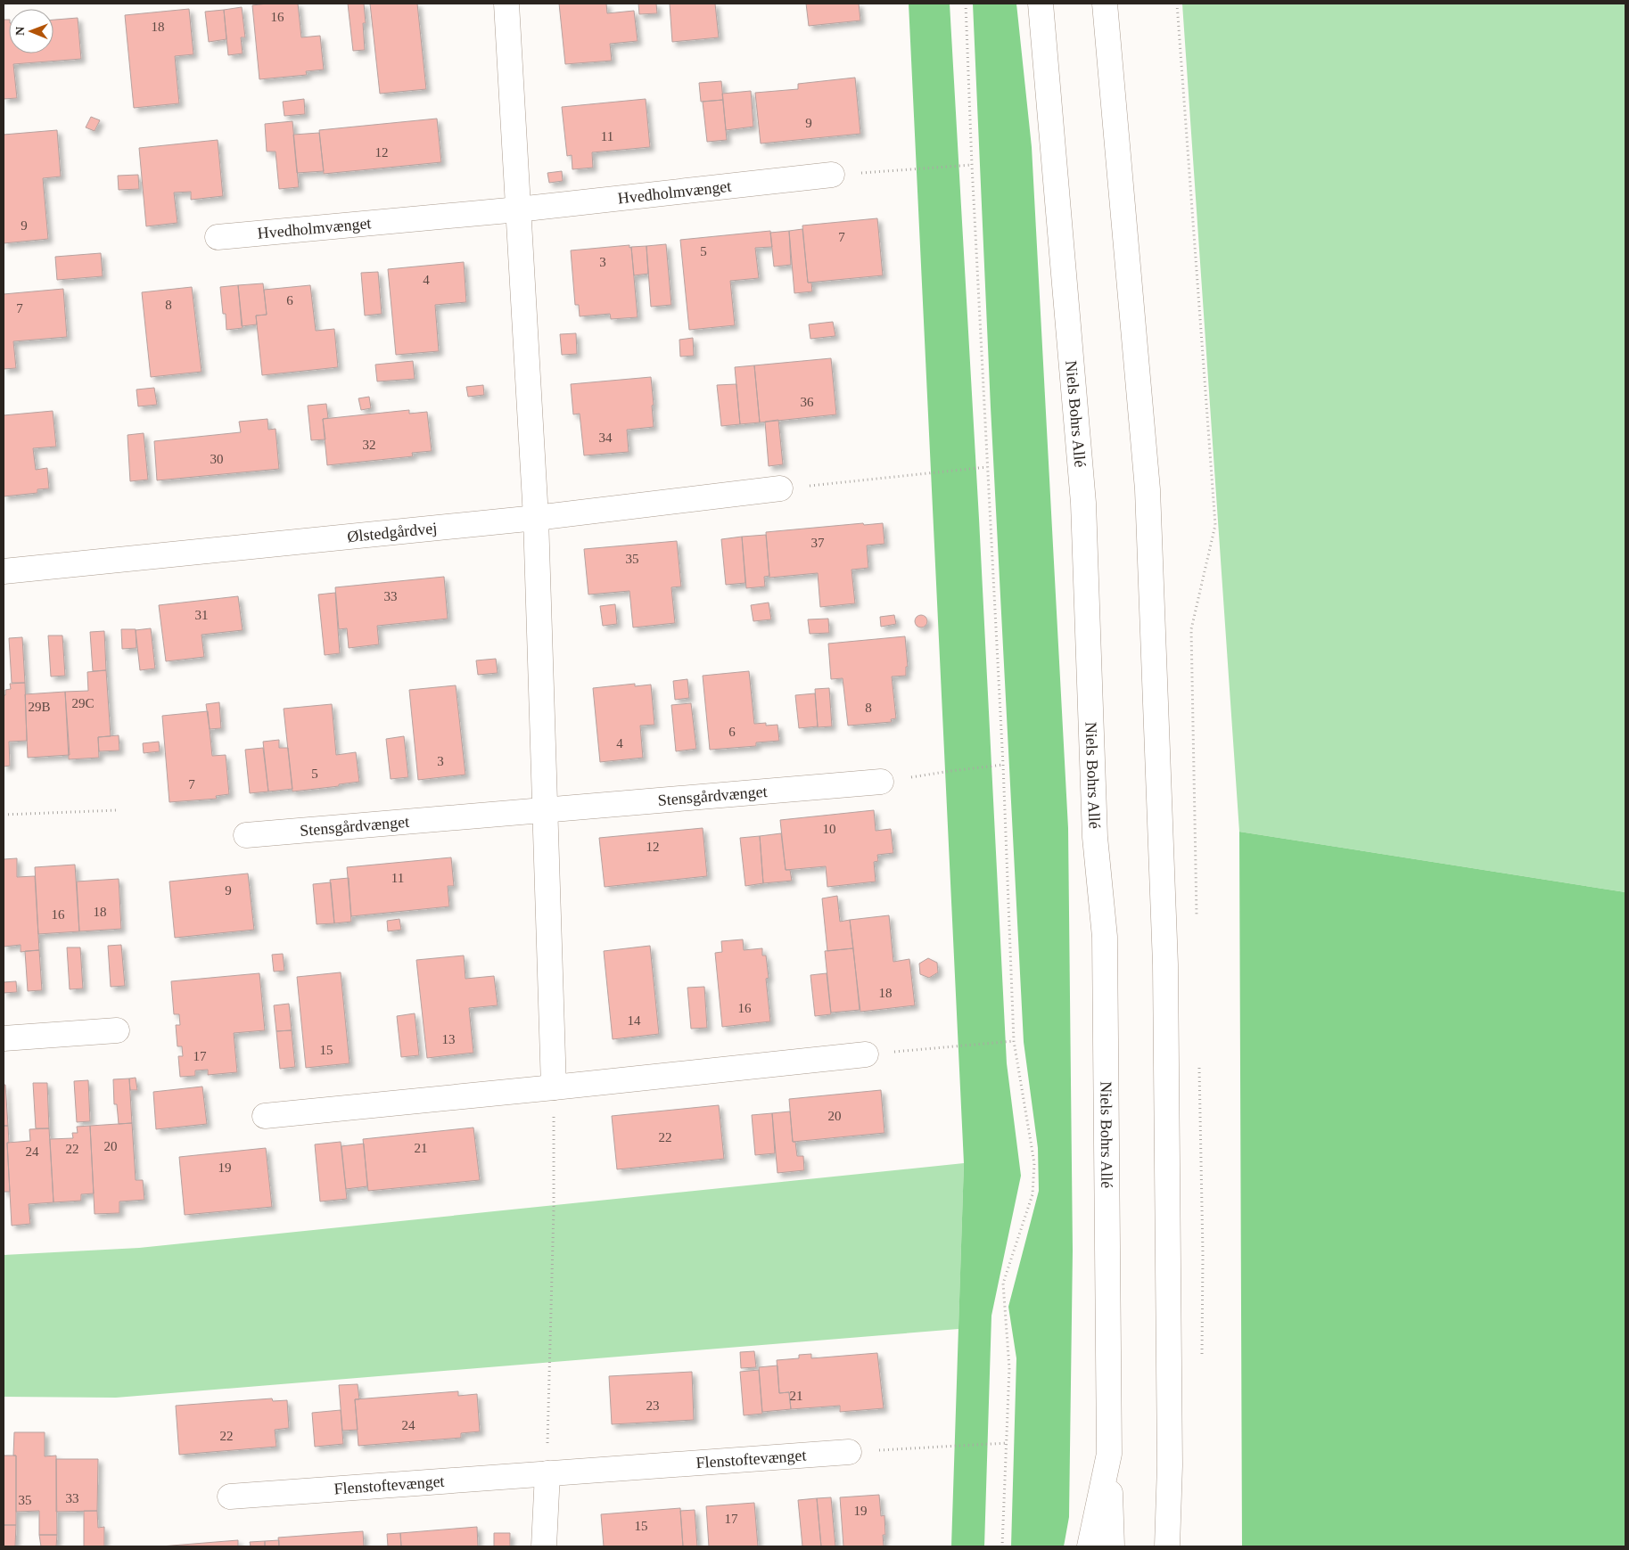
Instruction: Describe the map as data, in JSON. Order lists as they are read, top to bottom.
{
  "streets": {
    "street": [
      "Hvedholmvænget",
      "Niels Bohrs Allé",
      "Ølstedgårdvej",
      "Stensgårdvænget",
      "Flenstoftevænget"
    ]
  },
  "house_numbers": [
    "16",
    "18",
    "9",
    "11",
    "12",
    "9",
    "7",
    "5",
    "3",
    "4",
    "6",
    "8",
    "7",
    "36",
    "34",
    "32",
    "30",
    "37",
    "35",
    "33",
    "31",
    "29C",
    "29B",
    "8",
    "6",
    "4",
    "3",
    "5",
    "7",
    "10",
    "12",
    "11",
    "9",
    "18",
    "16",
    "18",
    "16",
    "14",
    "13",
    "15",
    "17",
    "20",
    "22",
    "20",
    "21",
    "22",
    "24",
    "19",
    "21",
    "23",
    "24",
    "22",
    "33",
    "35",
    "19",
    "17",
    "15"
  ],
  "north": "left"
}
